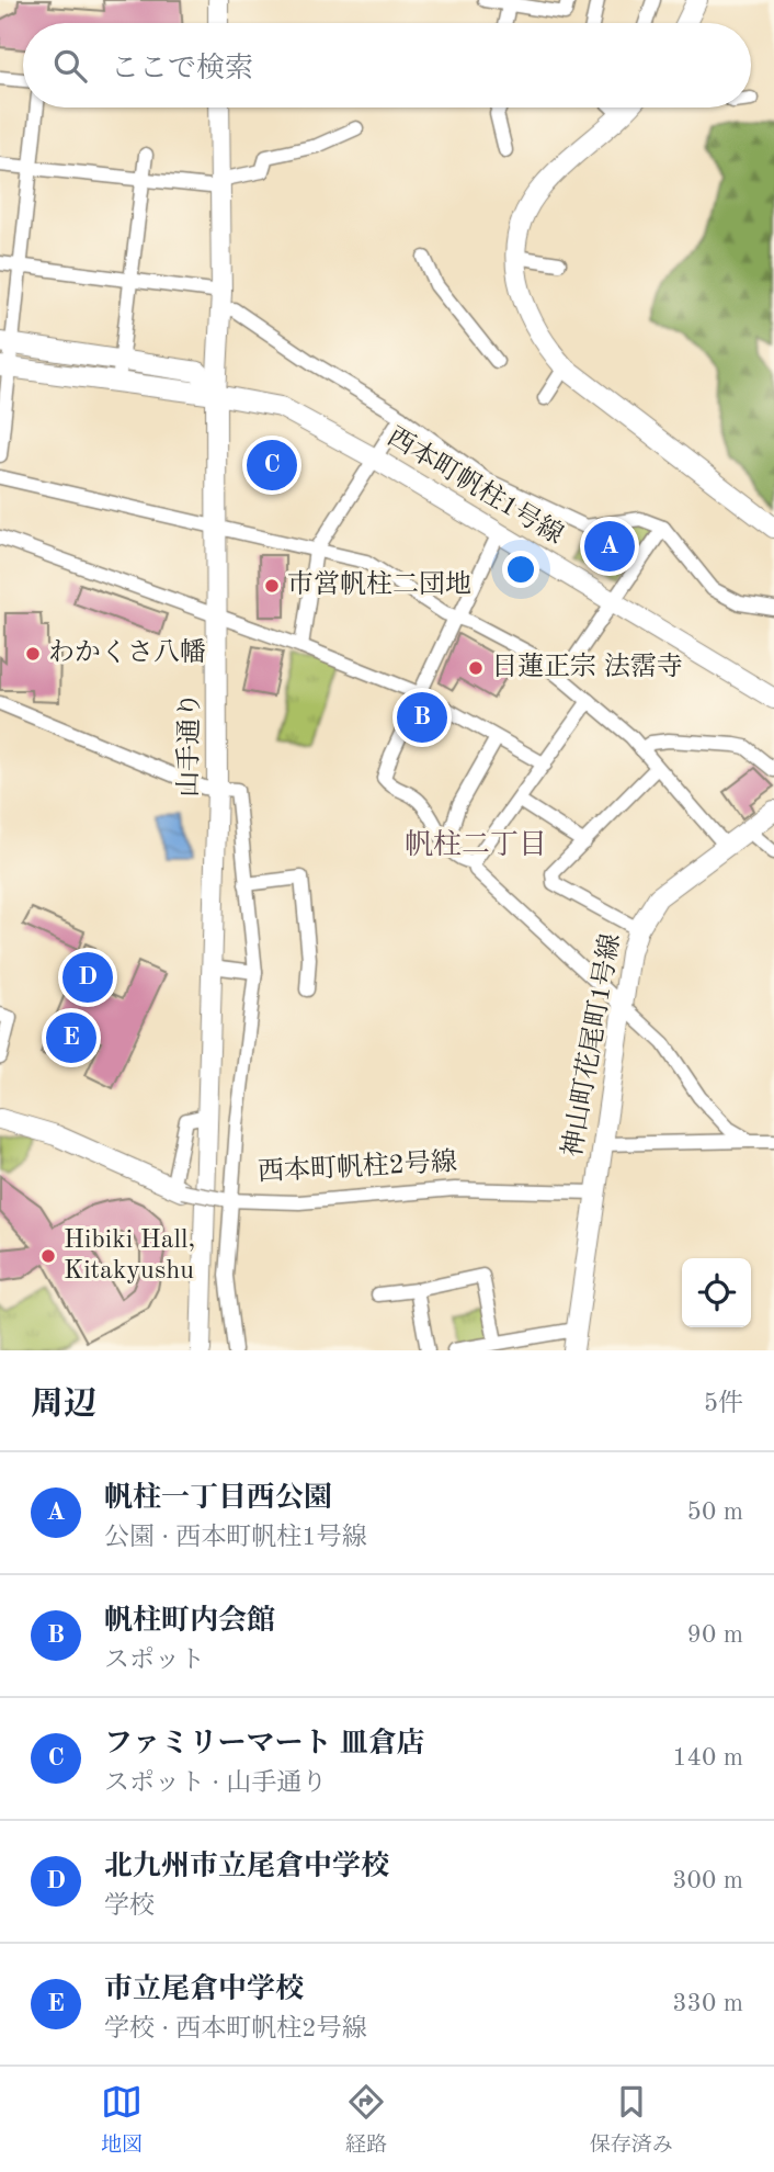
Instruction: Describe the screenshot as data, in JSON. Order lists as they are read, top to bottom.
{
  "streets": {
    "street": [
      "西本町帆柱1号線",
      "山手通り",
      "神山町花尾町1号線",
      "西本町帆柱2号線"
    ]
  },
  "crossings": [
    ["西本町帆柱1号線", "山手通り"],
    ["神山町花尾町1号線", "西本町帆柱2号線"]
  ],
  "districts": ["帆柱二丁目"],
  "places": [
    "市営帆柱二団地",
    "わかくさ八幡",
    "日蓮正宗 法霑寺",
    "Hibiki Hall, Kitakyushu"
  ],
  "page": {
    "search": "ここで検索",
    "pins": [
      "C",
      "A",
      "B",
      "D",
      "E"
    ],
    "heading": ["周辺", "5件"],
    "list": [
      {
        "mark": "A",
        "name": "帆柱一丁目西公園",
        "note": "公園 · 西本町帆柱1号線",
        "value": "50 m"
      },
      {
        "mark": "B",
        "name": "帆柱町内会館",
        "note": "スポット",
        "value": "90 m"
      },
      {
        "mark": "C",
        "name": "ファミリーマート 皿倉店",
        "note": "スポット · 山手通り",
        "value": "140 m"
      },
      {
        "mark": "D",
        "name": "北九州市立尾倉中学校",
        "note": "学校",
        "value": "300 m"
      },
      {
        "mark": "E",
        "name": "市立尾倉中学校",
        "note": "学校 · 西本町帆柱2号線",
        "value": "330 m"
      }
    ],
    "nav": ["地図", "経路", "保存済み"]
  }
}
